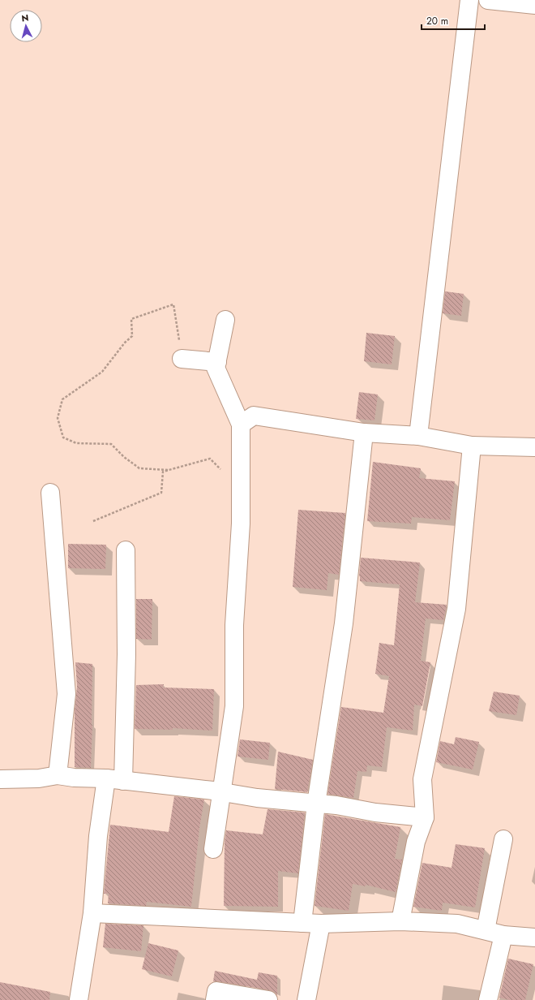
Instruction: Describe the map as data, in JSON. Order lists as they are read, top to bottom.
{
  "scale_bar": "20 m",
  "north": "top"
}
